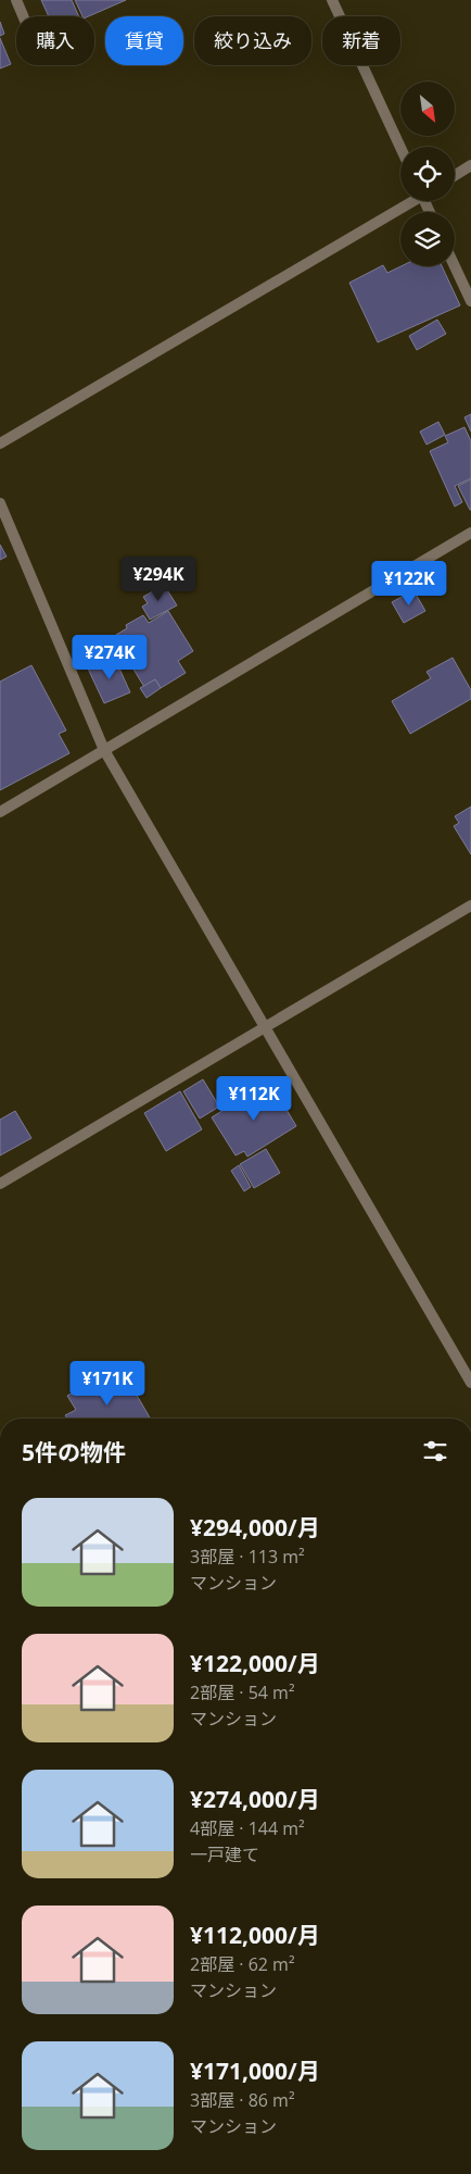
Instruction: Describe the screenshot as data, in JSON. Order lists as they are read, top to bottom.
{
  "north": "bottom right",
  "page": {
    "chip": [
      "購入",
      "賃貸",
      "絞り込み",
      "新着"
    ],
    "price": [
      "¥294K",
      "¥122K",
      "¥274K",
      "¥112K",
      "¥171K"
    ],
    "heading": "5件の物件",
    "list": [
      {
        "name": "¥294,000/月",
        "note": "3部屋 · 113 m² · マンション"
      },
      {
        "name": "¥122,000/月",
        "note": "2部屋 · 54 m² · マンション"
      },
      {
        "name": "¥274,000/月",
        "note": "4部屋 · 144 m² · 一戸建て"
      },
      {
        "name": "¥112,000/月",
        "note": "2部屋 · 62 m² · マンション"
      },
      {
        "name": "¥171,000/月",
        "note": "3部屋 · 86 m² · マンション"
      }
    ]
  }
}
